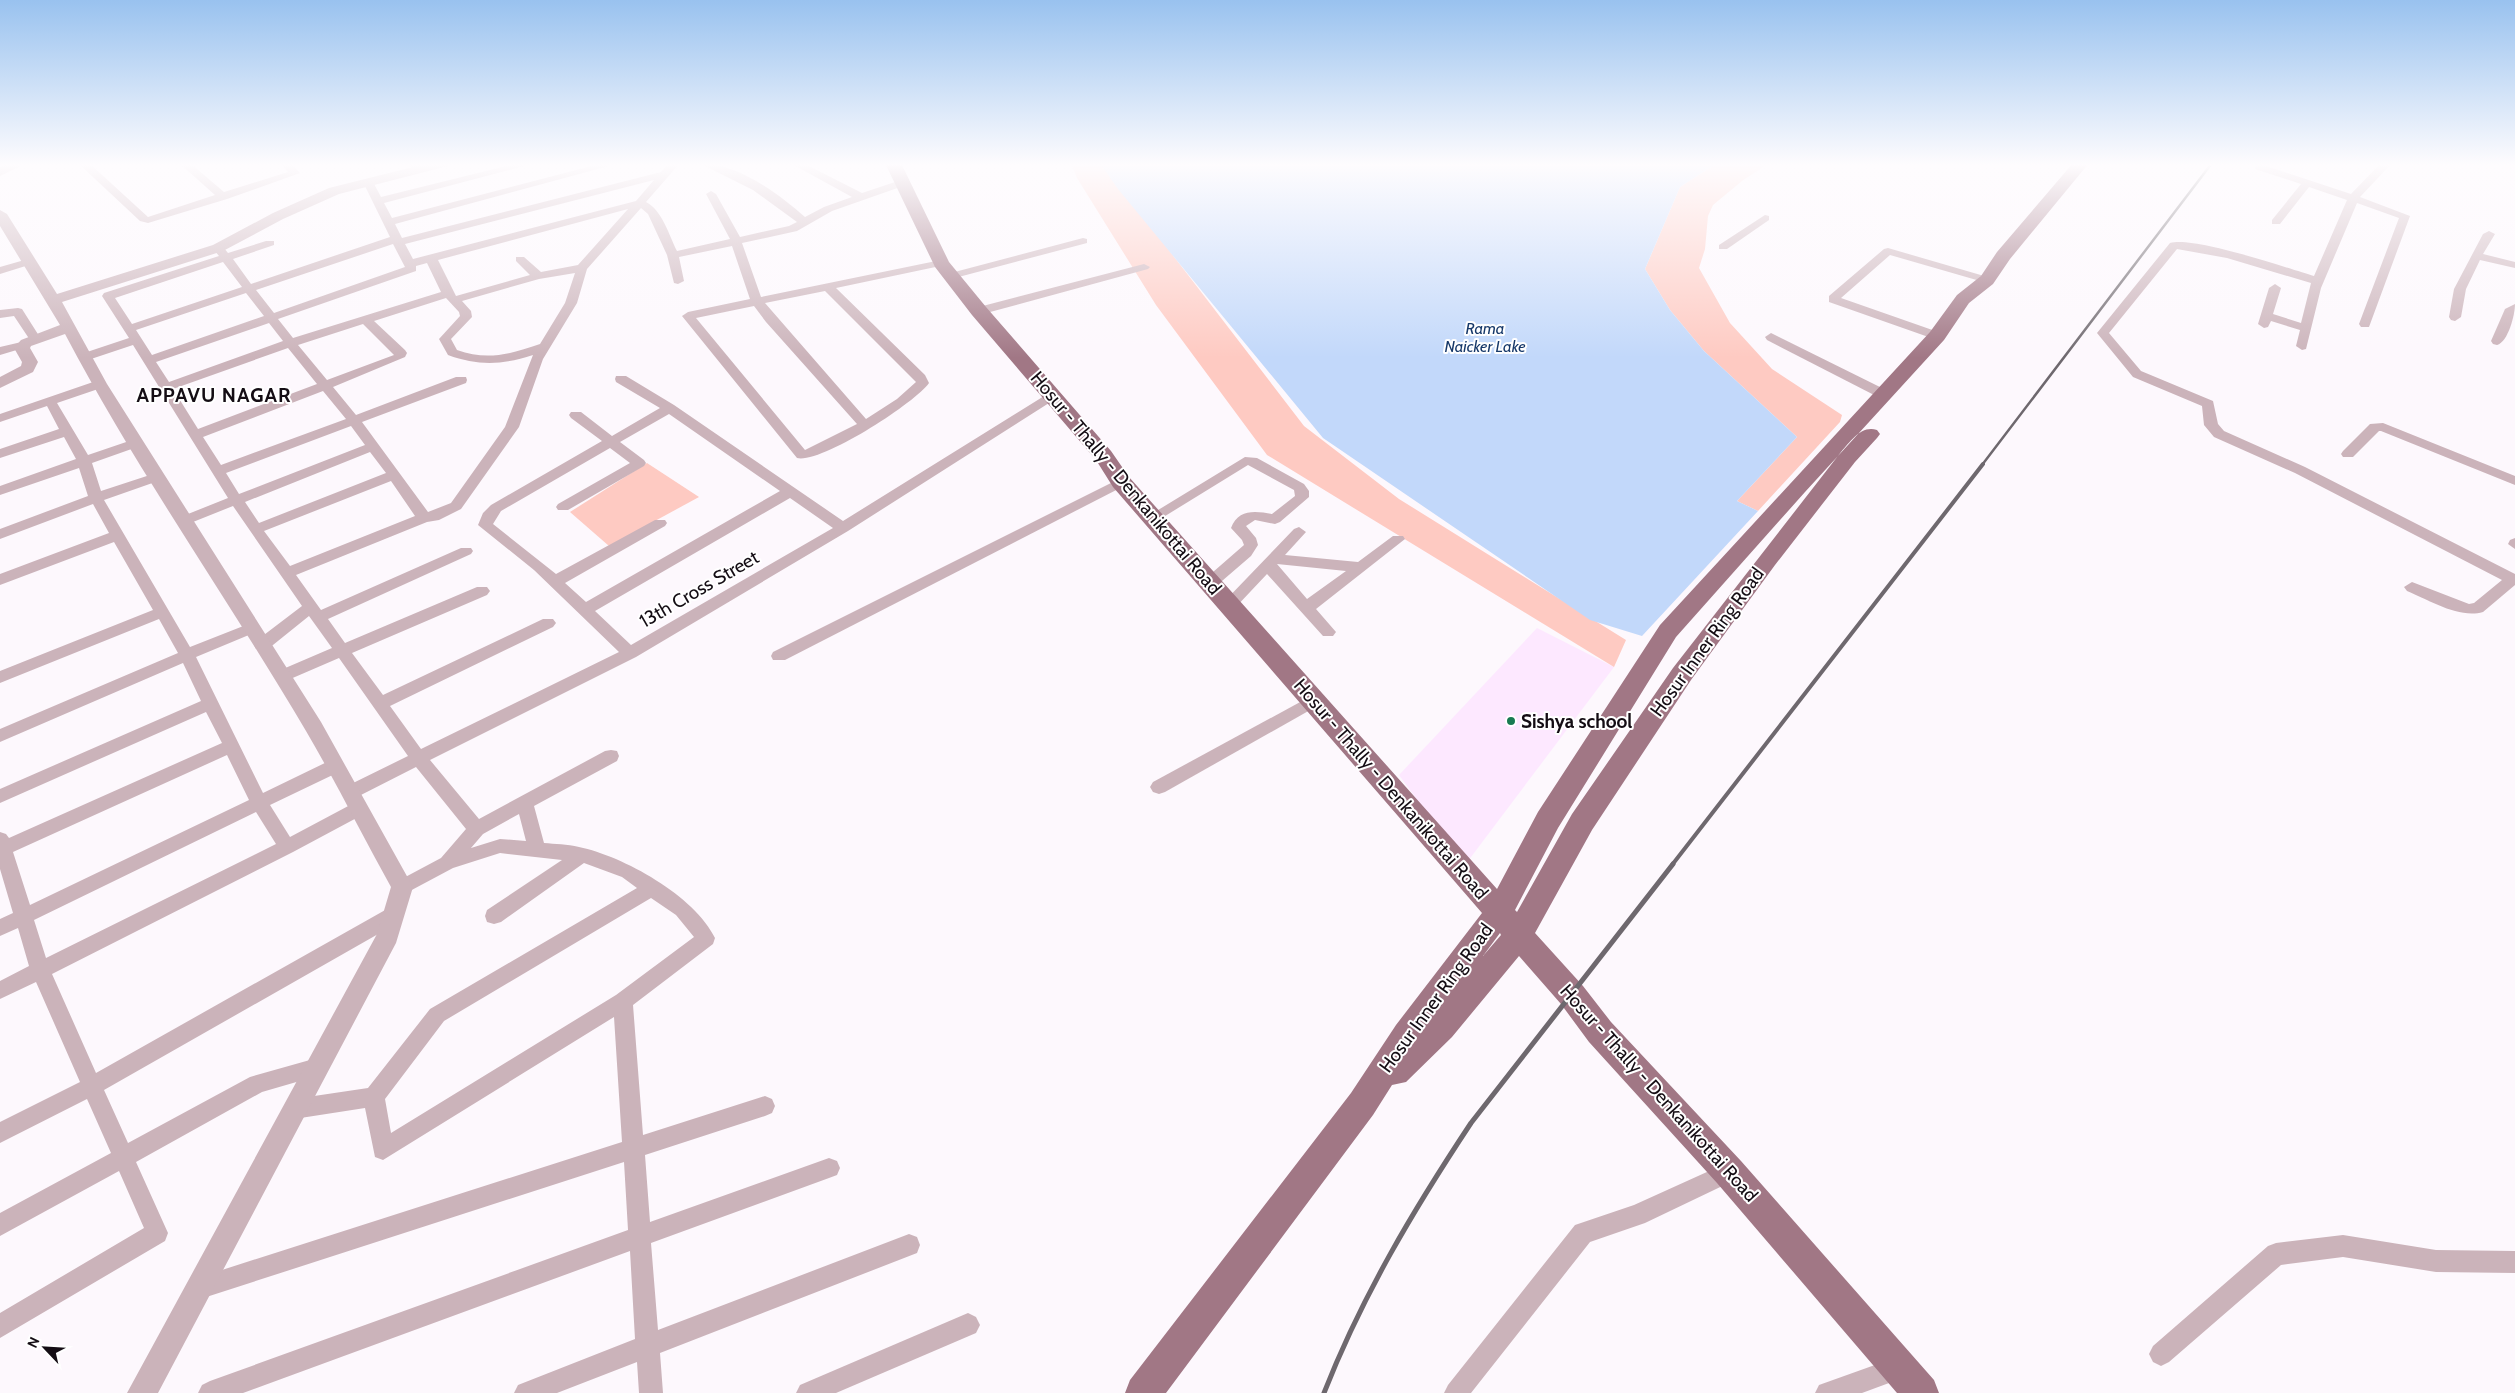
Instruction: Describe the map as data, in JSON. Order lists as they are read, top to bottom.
{
  "streets": {
    "main road": ["Hosur - Thally - Denkanikottai Road", "Hosur Inner Ring Road"],
    "street": ["13th Cross Street"]
  },
  "crossings": [
    ["Hosur - Thally - Denkanikottai Road", "13th Cross Street"],
    ["Hosur - Thally - Denkanikottai Road", "Hosur Inner Ring Road"]
  ],
  "districts": ["APPAVU NAGAR"],
  "water": ["Rama Naicker Lake"],
  "places": ["Sishya school"],
  "north": "top left"
}
